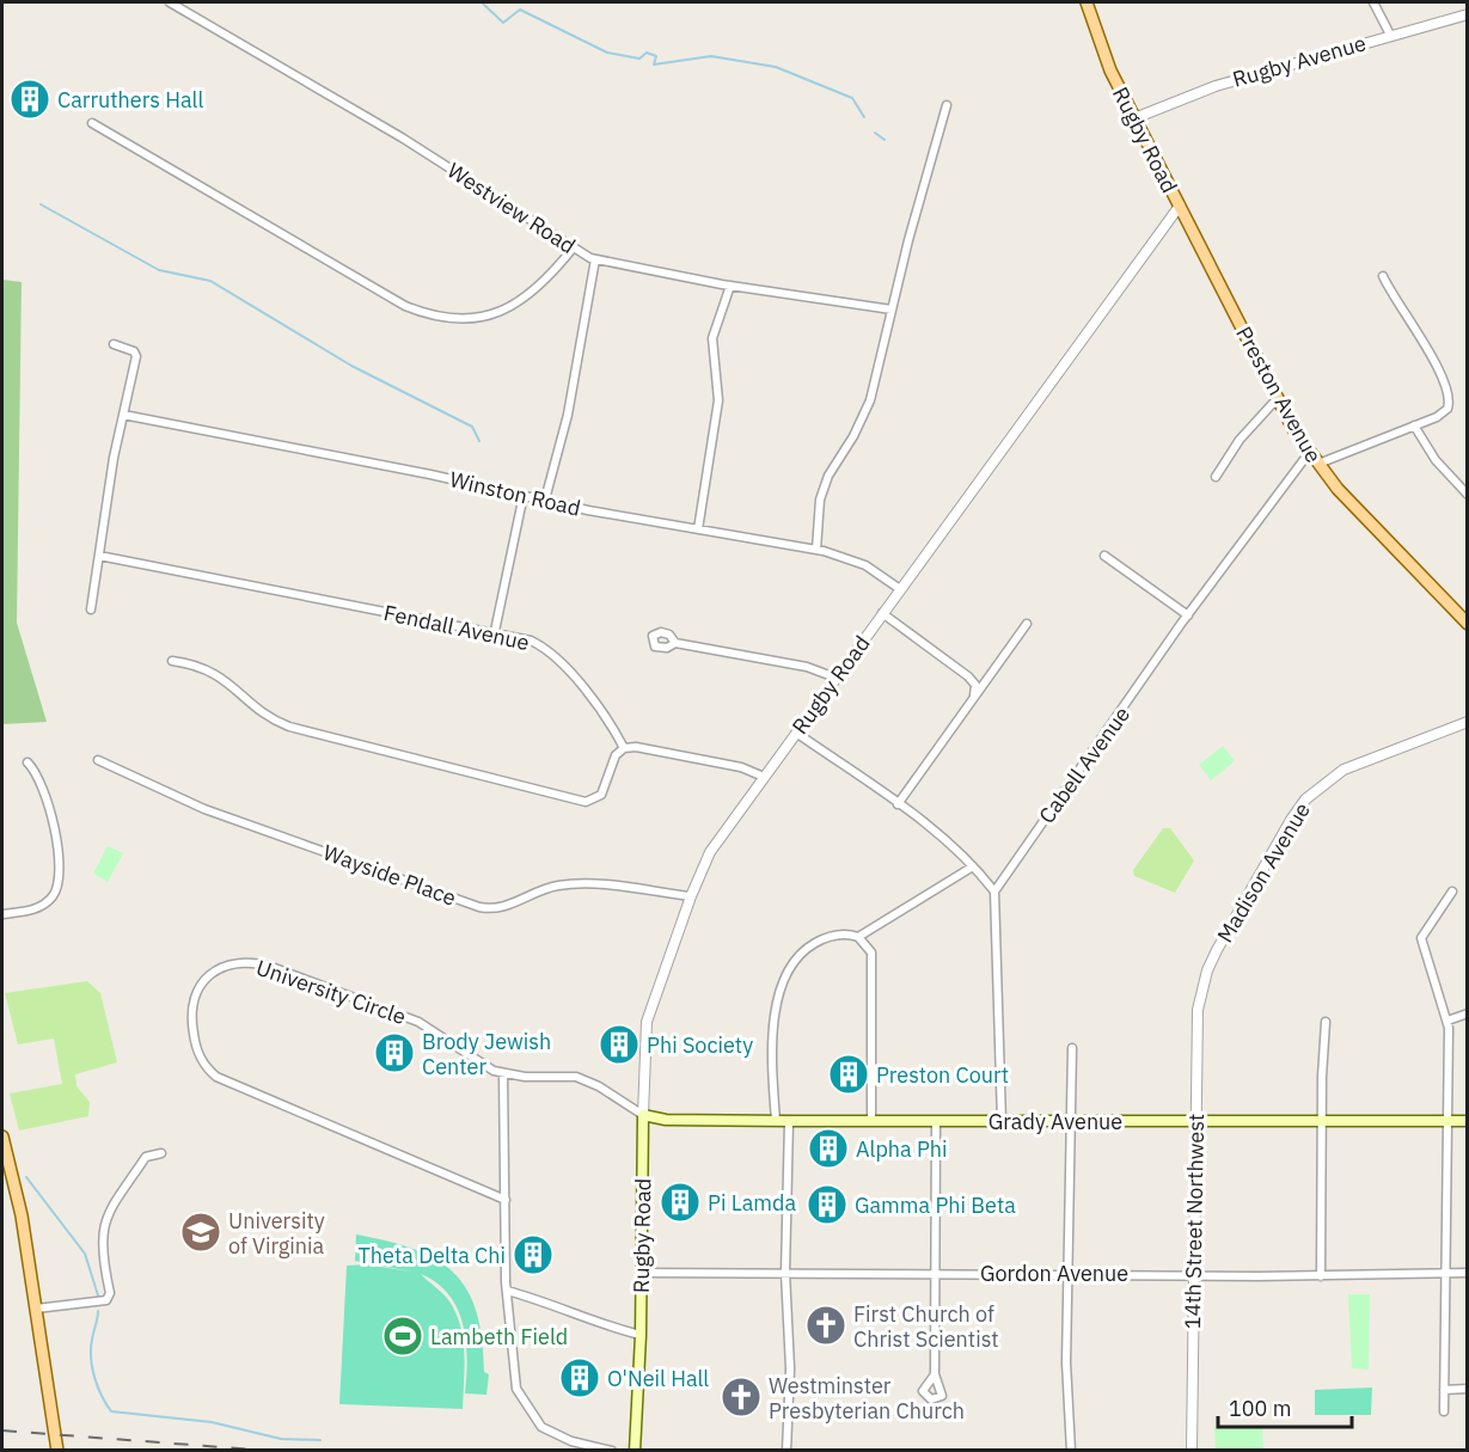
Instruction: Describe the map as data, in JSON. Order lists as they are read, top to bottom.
{
  "streets": {
    "main road": ["Rugby Road", "Preston Avenue", "Grady Avenue"],
    "street": [
      "Rugby Avenue",
      "Westview Road",
      "Winston Road",
      "Fendall Avenue",
      "Cabell Avenue",
      "Madison Avenue",
      "Wayside Place",
      "University Circle",
      "14th Street Northwest",
      "Gordon Avenue"
    ]
  },
  "crossings": [
    ["Rugby Avenue", "Rugby Road"],
    ["Rugby Road", "Preston Avenue"],
    ["Rugby Road", "Winston Road"],
    ["Rugby Road", "Wayside Place"],
    ["Rugby Road", "University Circle"],
    ["Rugby Road", "Grady Avenue"],
    ["Rugby Road", "Gordon Avenue"],
    ["Preston Avenue", "Cabell Avenue"],
    ["Madison Avenue", "14th Street Northwest"],
    ["University Circle", "Grady Avenue"],
    ["Grady Avenue", "14th Street Northwest"],
    ["14th Street Northwest", "Gordon Avenue"]
  ],
  "places": {
    "building": [
      "Carruthers Hall",
      "Phi Society",
      "Brody Jewish Center",
      "Preston Court",
      "Alpha Phi",
      "Pi Lamda",
      "Gamma Phi Beta",
      "Theta Delta Chi",
      "O'Neil Hall"
    ],
    "school or university": ["University of Virginia"],
    "church": ["First Church of Christ Scientist", "Westminster Presbyterian Church"],
    "sports": ["Lambeth Field"]
  },
  "scale_bar": "100 m"
}
